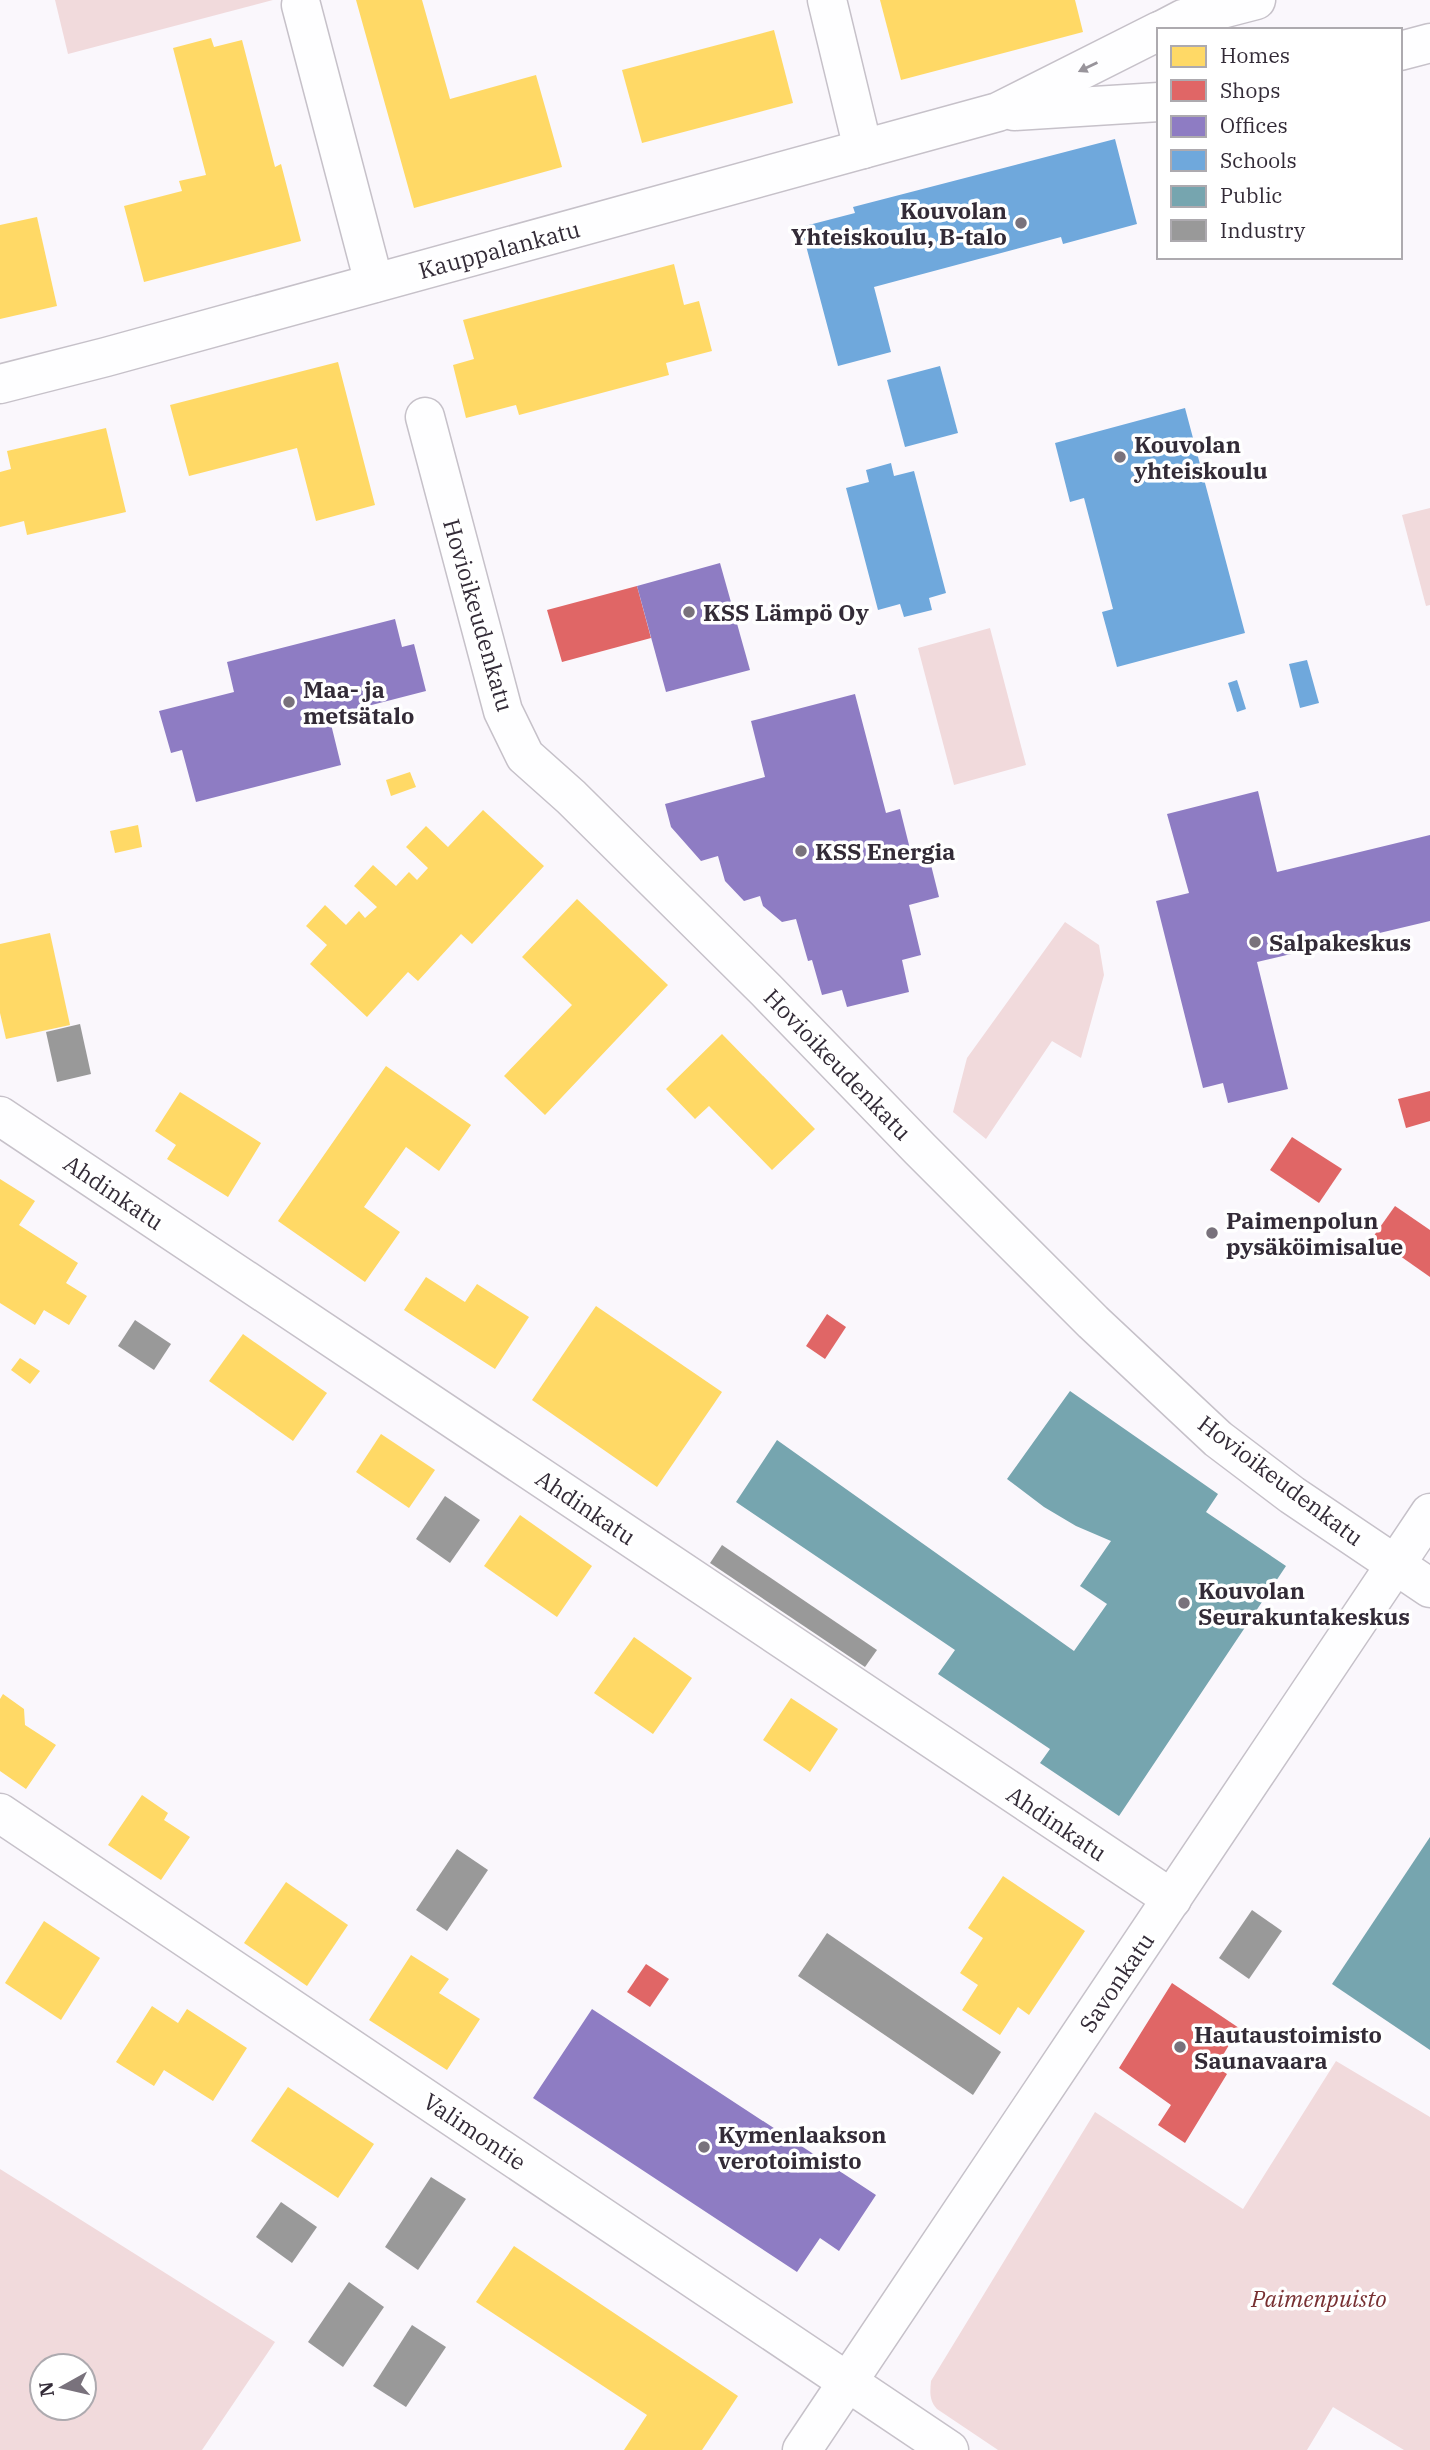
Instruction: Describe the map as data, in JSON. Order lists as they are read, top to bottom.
{
  "streets": {
    "street": [
      "Kauppalankatu",
      "Hovioikeudenkatu",
      "Ahdinkatu",
      "Savonkatu",
      "Valimontie"
    ]
  },
  "crossings": [
    ["Hovioikeudenkatu", "Savonkatu"],
    ["Ahdinkatu", "Savonkatu"],
    ["Savonkatu", "Valimontie"]
  ],
  "parks": ["Paimenpuisto"],
  "places": [
    "Kouvolan Yhteiskoulu, B-talo",
    "Kouvolan yhteiskoulu",
    "KSS Lämpö Oy",
    "Maa- ja metsätalo",
    "KSS Energia",
    "Salpakeskus",
    "Paimenpolun pysäköimisalue",
    "Kouvolan Seurakuntakeskus",
    "Hautaustoimisto Saunavaara",
    "Kymenlaakson verotoimisto"
  ],
  "legend": [
    "Homes",
    "Shops",
    "Offices",
    "Schools",
    "Public",
    "Industry"
  ],
  "north": "left"
}
